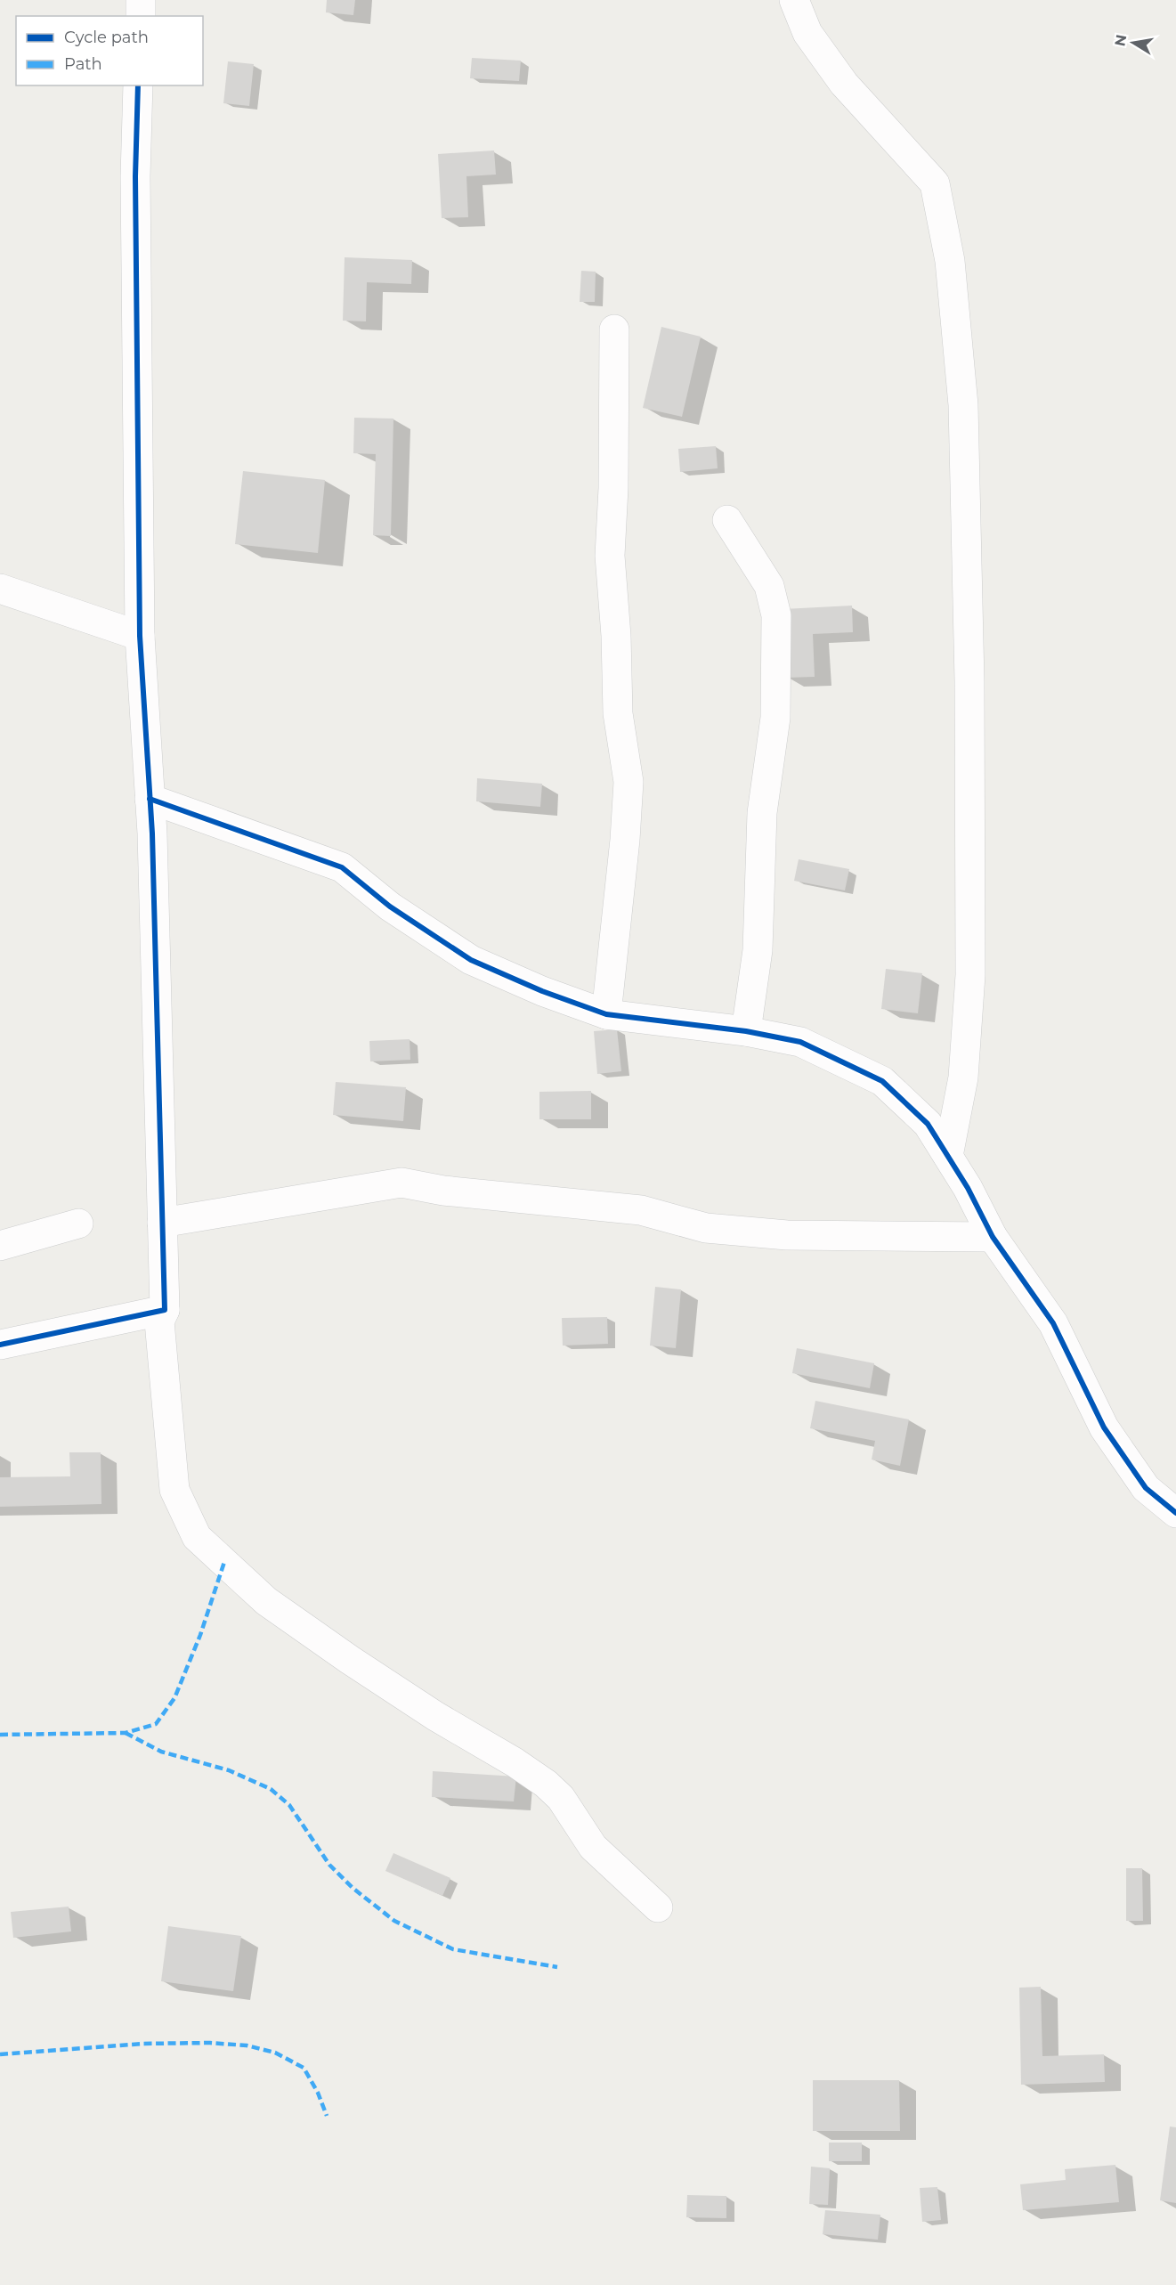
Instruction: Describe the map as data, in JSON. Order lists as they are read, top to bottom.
{
  "legend": ["Cycle path", "Path"],
  "north": "left"
}
